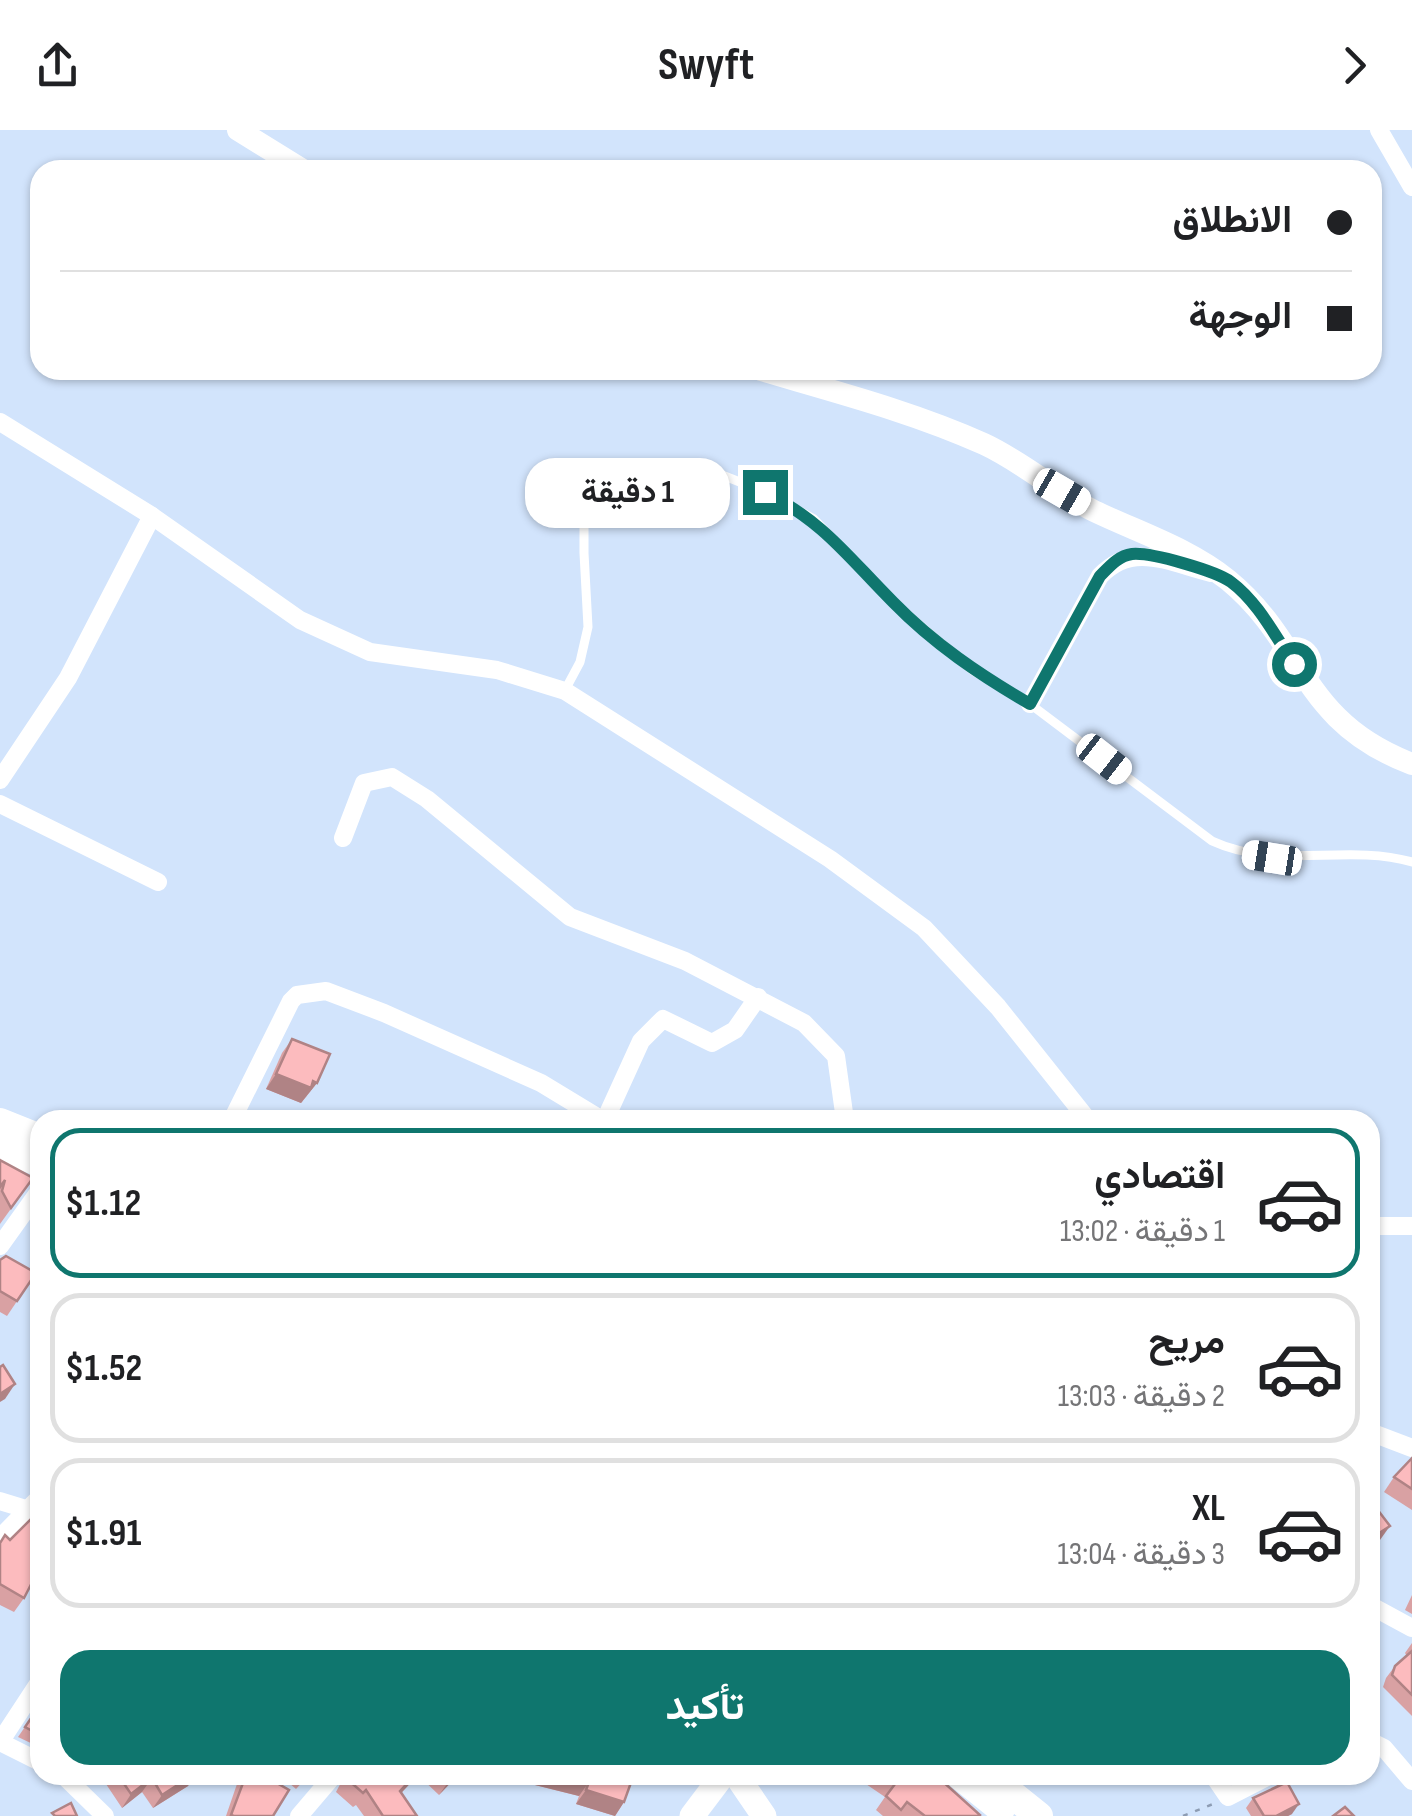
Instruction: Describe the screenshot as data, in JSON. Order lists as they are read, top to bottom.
{
  "page": {
    "header": "Swyft",
    "banner": ["الانطلاق", "الوجهة"],
    "bubble": "1 دقيقة",
    "list": [
      {
        "name": "اقتصادي",
        "note": "1 دقيقة · 13:02",
        "value": "$1.12"
      },
      {
        "name": "مريح",
        "note": "2 دقيقة · 13:03",
        "value": "$1.52"
      },
      {
        "name": "XL",
        "note": "3 دقيقة · 13:04",
        "value": "$1.91"
      }
    ],
    "buttons": "تأكيد"
  }
}
